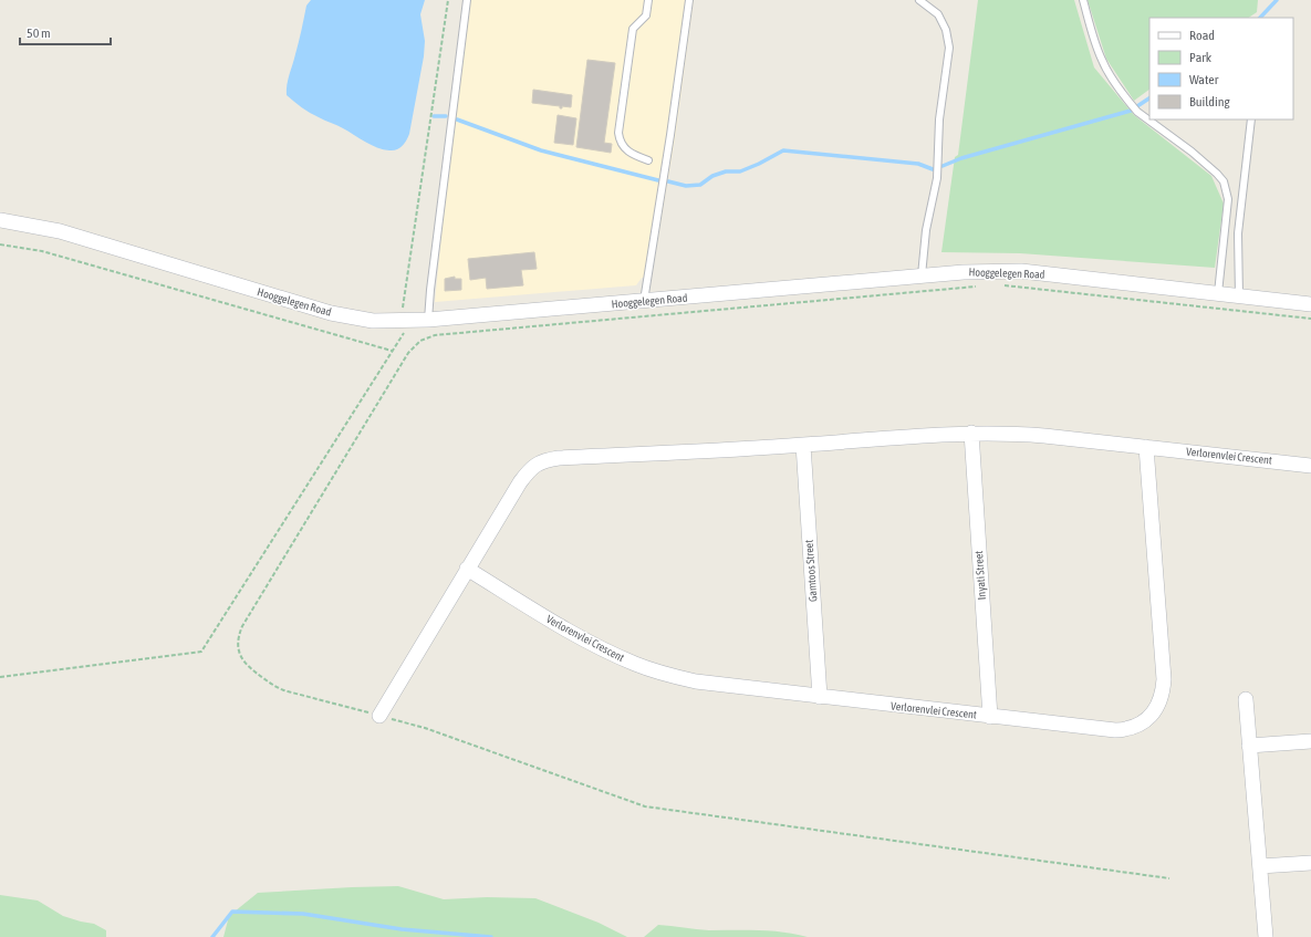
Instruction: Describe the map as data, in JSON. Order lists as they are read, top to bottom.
{
  "streets": {
    "street": [
      "Hooggelegen Road",
      "Verlorenvlei Crescent",
      "Gamtoos Street",
      "Inyati Street"
    ]
  },
  "crossings": [
    ["Verlorenvlei Crescent", "Gamtoos Street"],
    ["Verlorenvlei Crescent", "Inyati Street"]
  ],
  "legend": [
    "Road",
    "Park",
    "Water",
    "Building"
  ],
  "scale_bar": "50 m"
}
